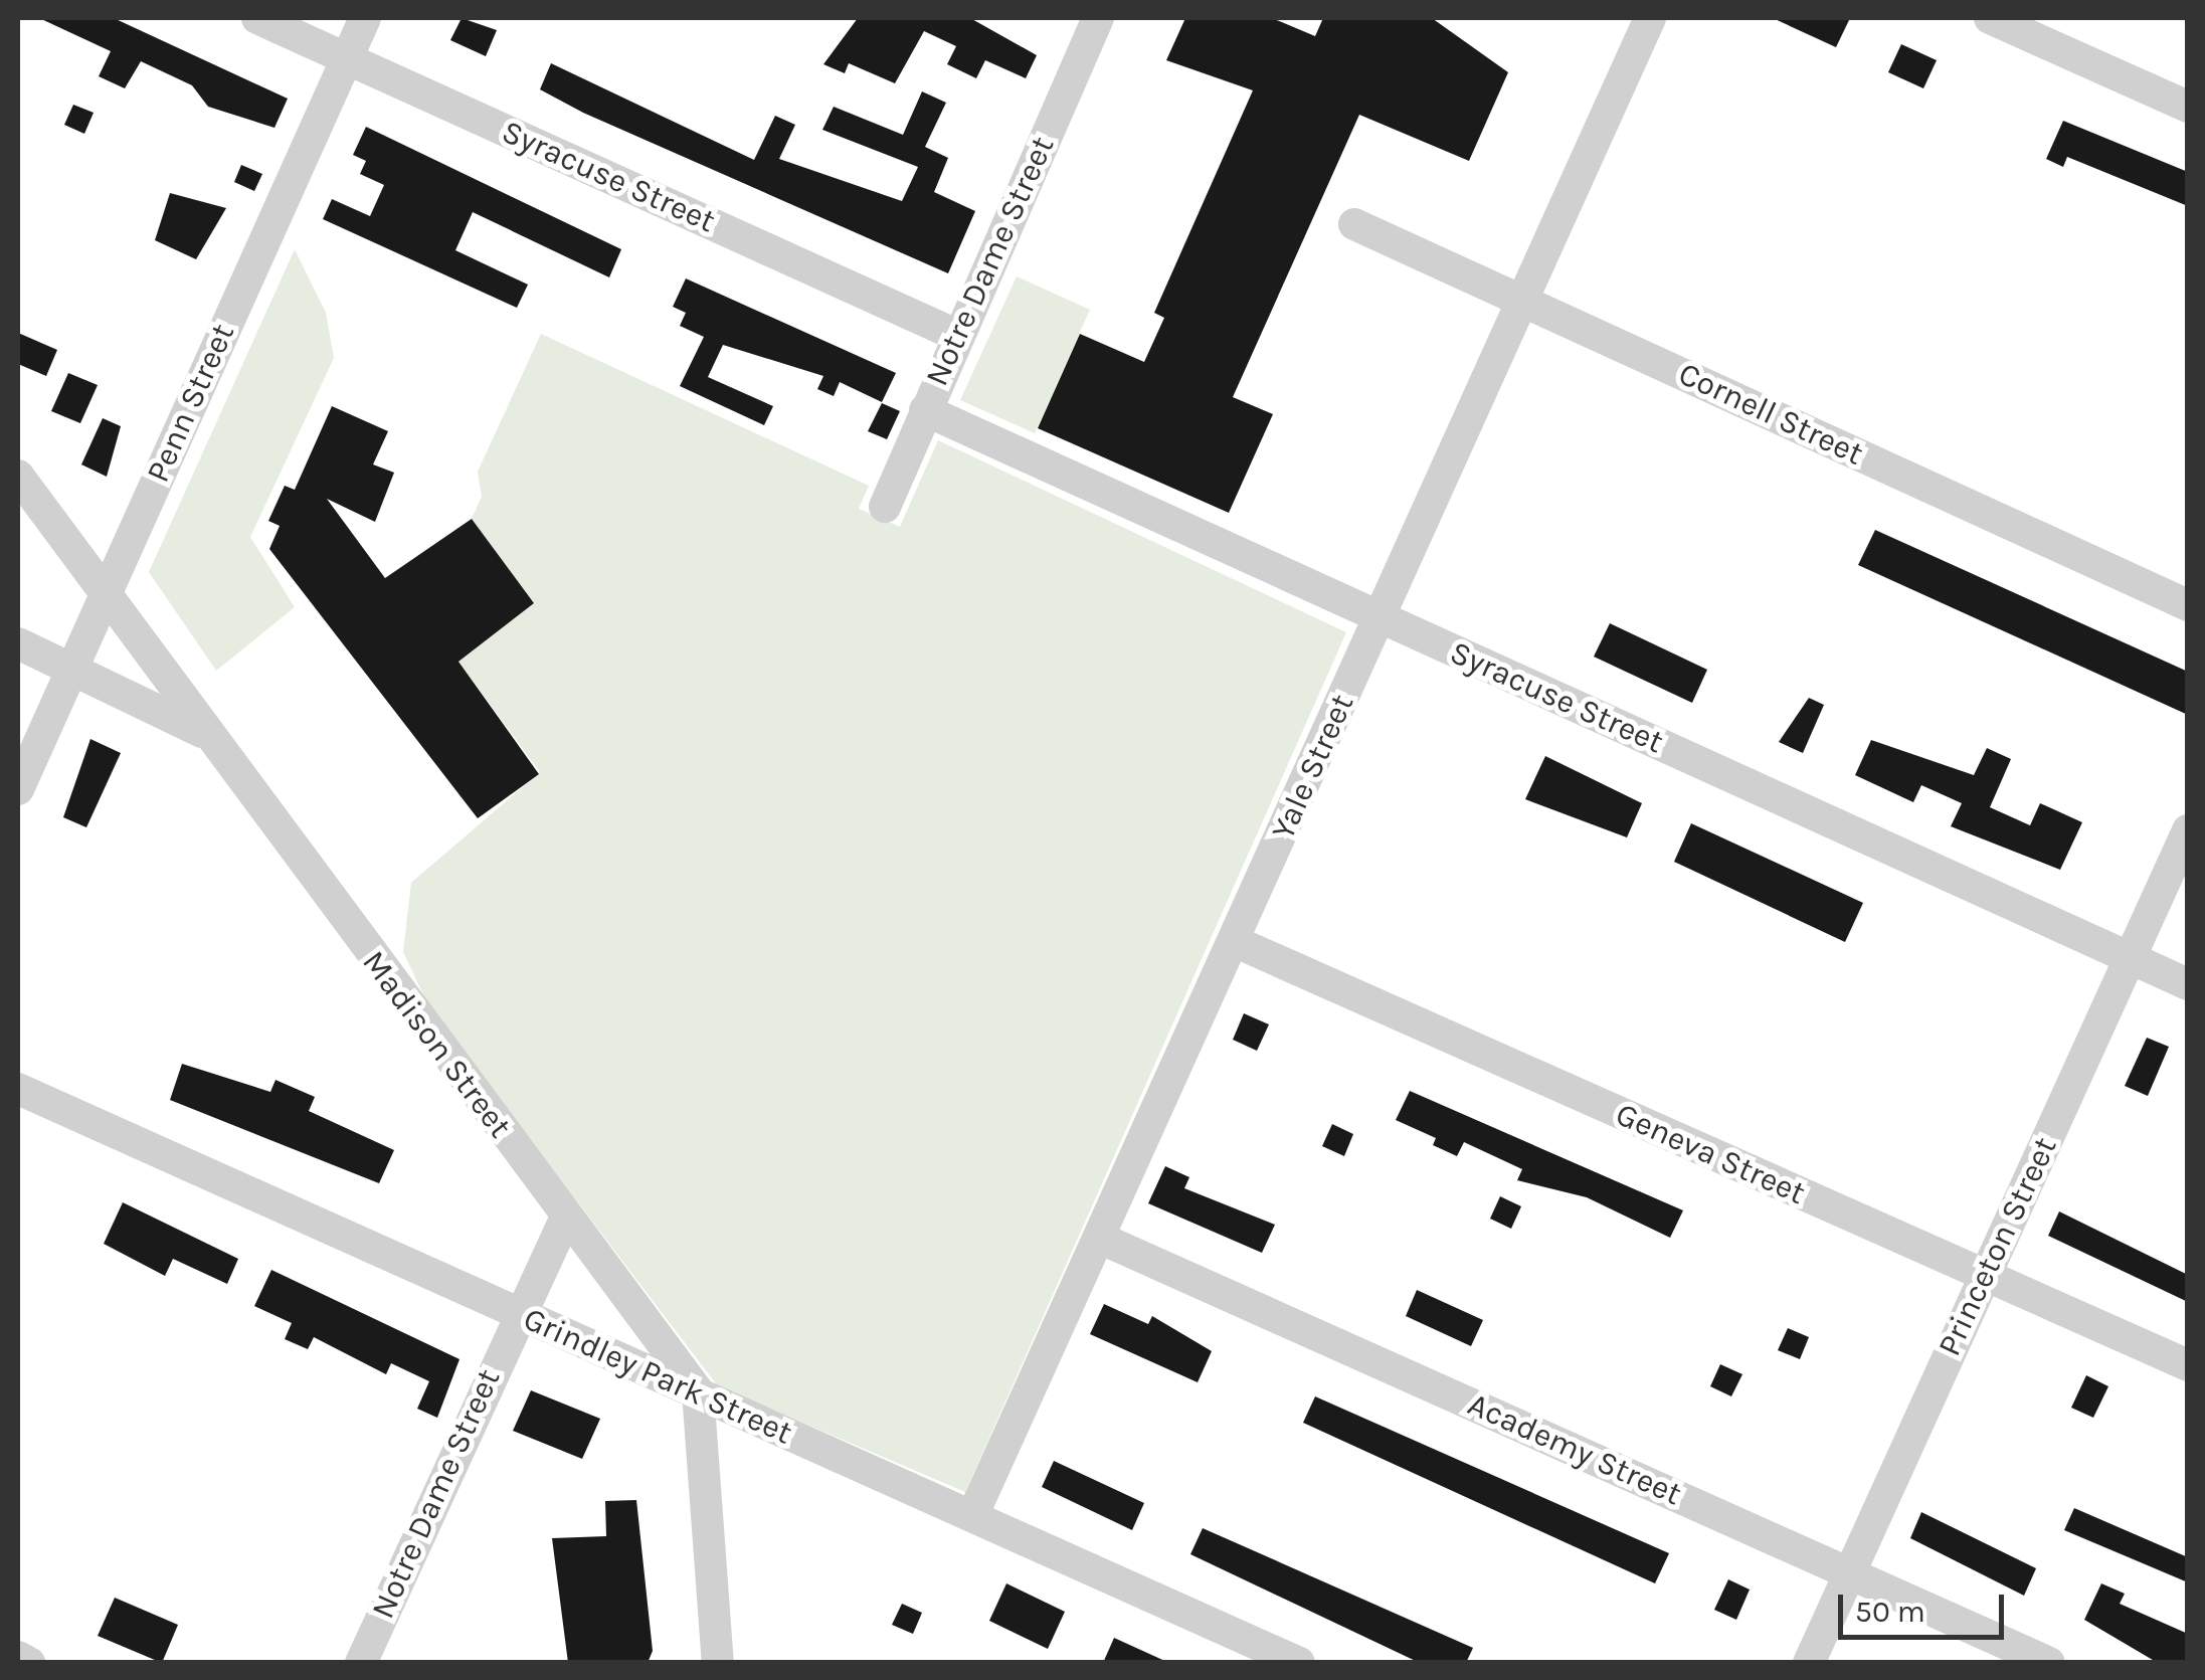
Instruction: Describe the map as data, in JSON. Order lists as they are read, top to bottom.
{
  "streets": {
    "street": [
      "Syracuse Street",
      "Notre Dame Street",
      "Penn Street",
      "Cornell Street",
      "Yale Street",
      "Madison Street",
      "Geneva Street",
      "Princeton Street",
      "Grindley Park Street",
      "Academy Street"
    ]
  },
  "crossings": [
    ["Syracuse Street", "Notre Dame Street"],
    ["Syracuse Street", "Penn Street"],
    ["Syracuse Street", "Yale Street"],
    ["Syracuse Street", "Princeton Street"],
    ["Notre Dame Street", "Madison Street"],
    ["Notre Dame Street", "Grindley Park Street"],
    ["Penn Street", "Madison Street"],
    ["Cornell Street", "Yale Street"],
    ["Yale Street", "Geneva Street"],
    ["Yale Street", "Grindley Park Street"],
    ["Yale Street", "Academy Street"],
    ["Madison Street", "Grindley Park Street"],
    ["Geneva Street", "Princeton Street"],
    ["Princeton Street", "Academy Street"]
  ],
  "scale_bar": "50 m"
}
